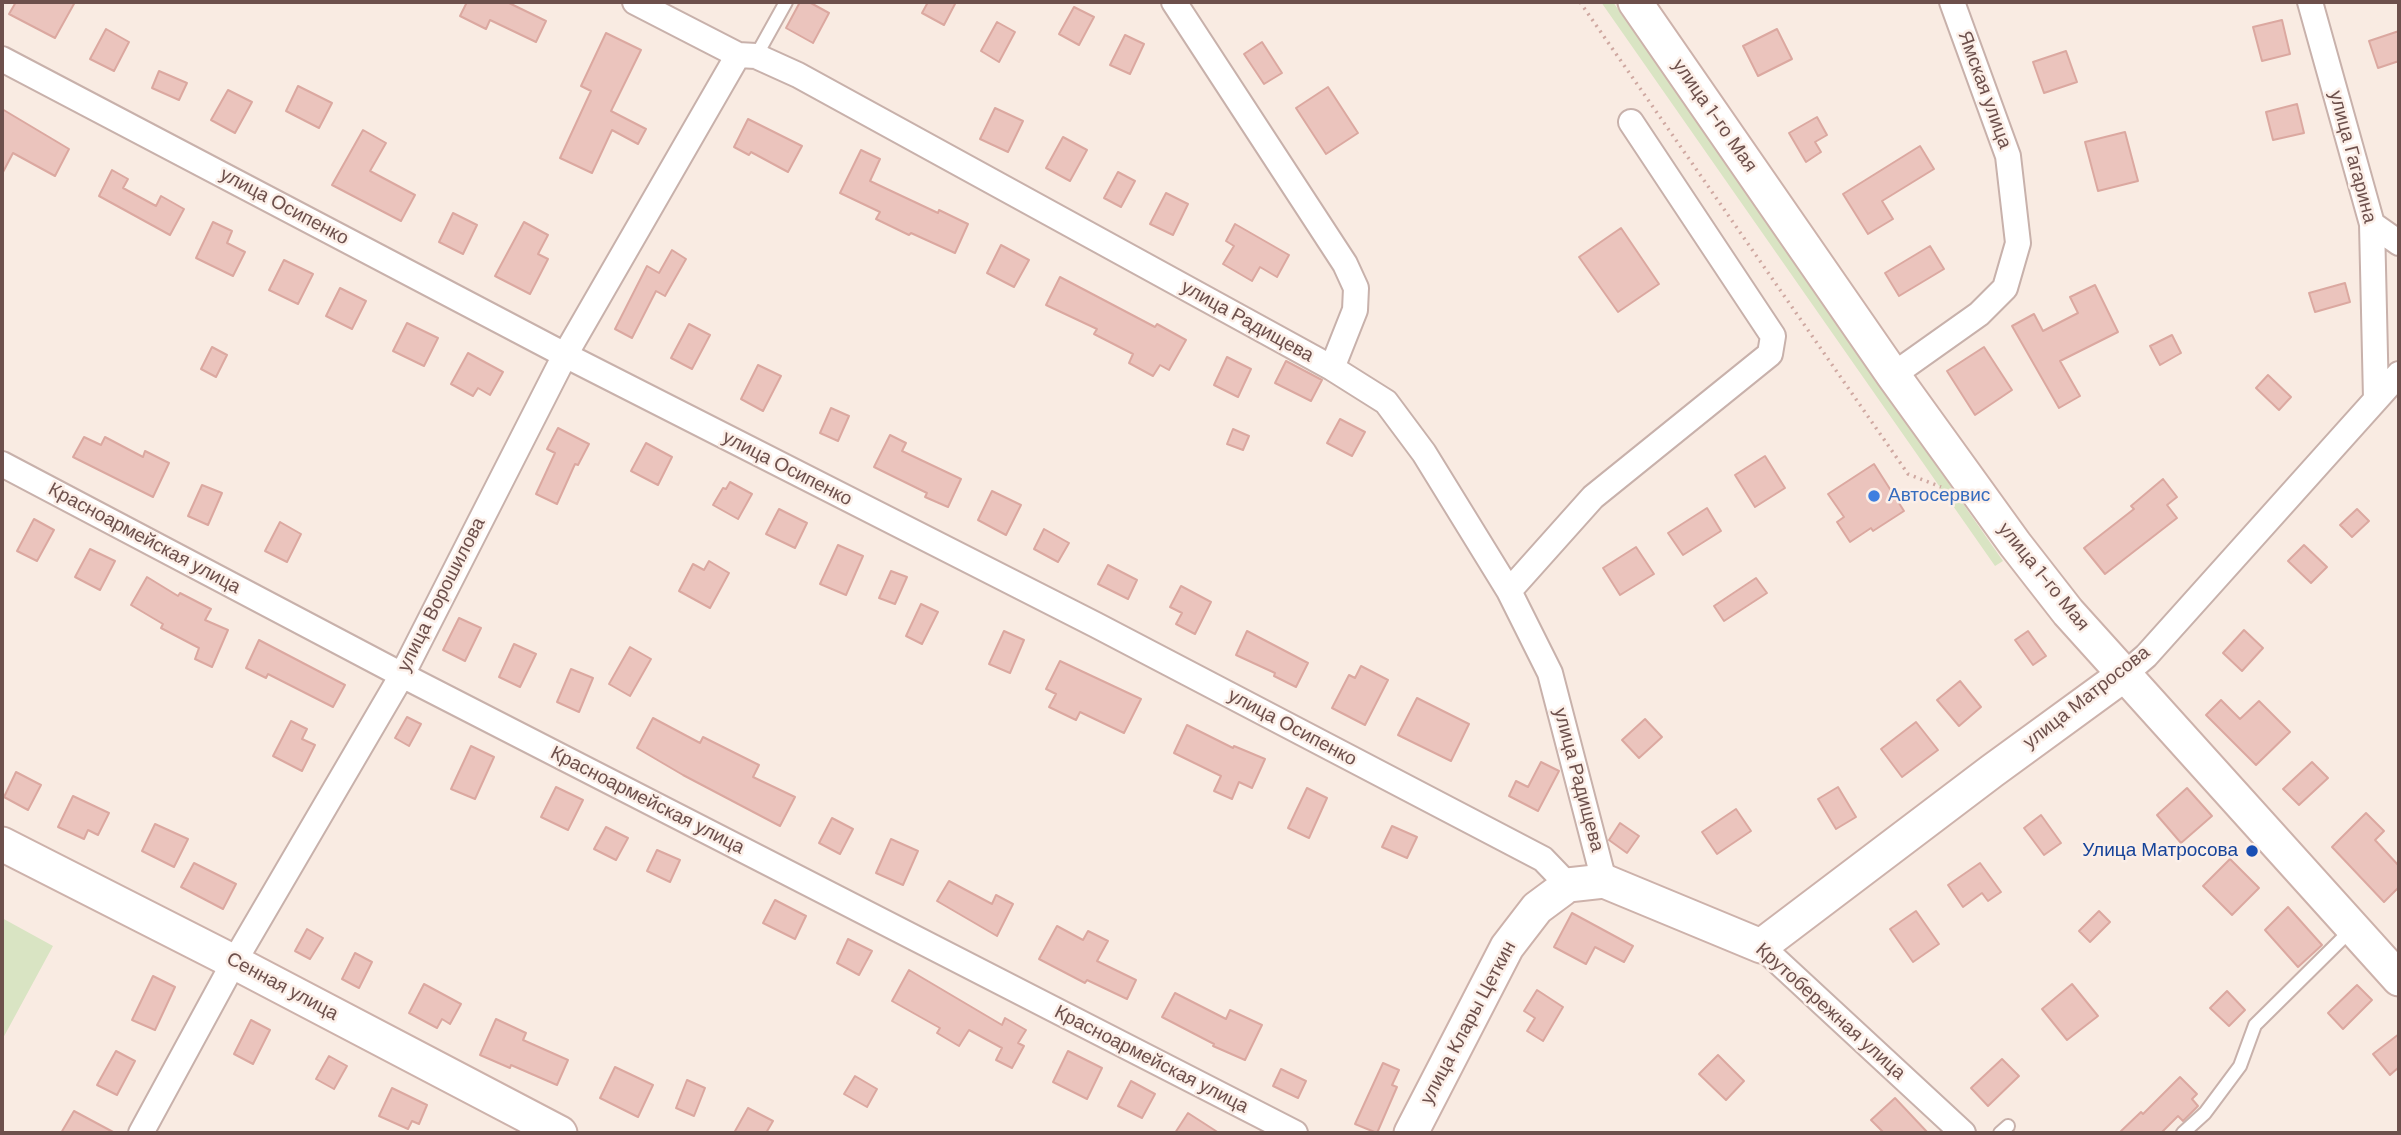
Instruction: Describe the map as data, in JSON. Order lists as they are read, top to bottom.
{
  "streets": {
    "street": [
      "Ямская улица",
      "улица 1-го Мая",
      "улица Гагарина",
      "улица Осипенко",
      "улица Радищева",
      "Красноармейская улица",
      "улица Ворошилова",
      "улица Матросова",
      "Сенная улица",
      "Крутобережная улица",
      "улица Клары Цеткин"
    ]
  },
  "crossings": [
    ["Ямская улица", "улица 1-го Мая"],
    ["улица 1-го Мая", "улица Матросова"],
    ["улица Гагарина", "улица Матросова"],
    ["улица Осипенко", "улица Ворошилова"],
    ["улица Осипенко", "улица Клары Цеткин"],
    ["улица Радищева", "улица Ворошилова"],
    ["улица Радищева", "Крутобережная улица"],
    ["Красноармейская улица", "улица Ворошилова"],
    ["улица Ворошилова", "Сенная улица"],
    ["улица Матросова", "Крутобережная улица"]
  ],
  "places": ["Автосервис", "Улица Матросова"]
}
